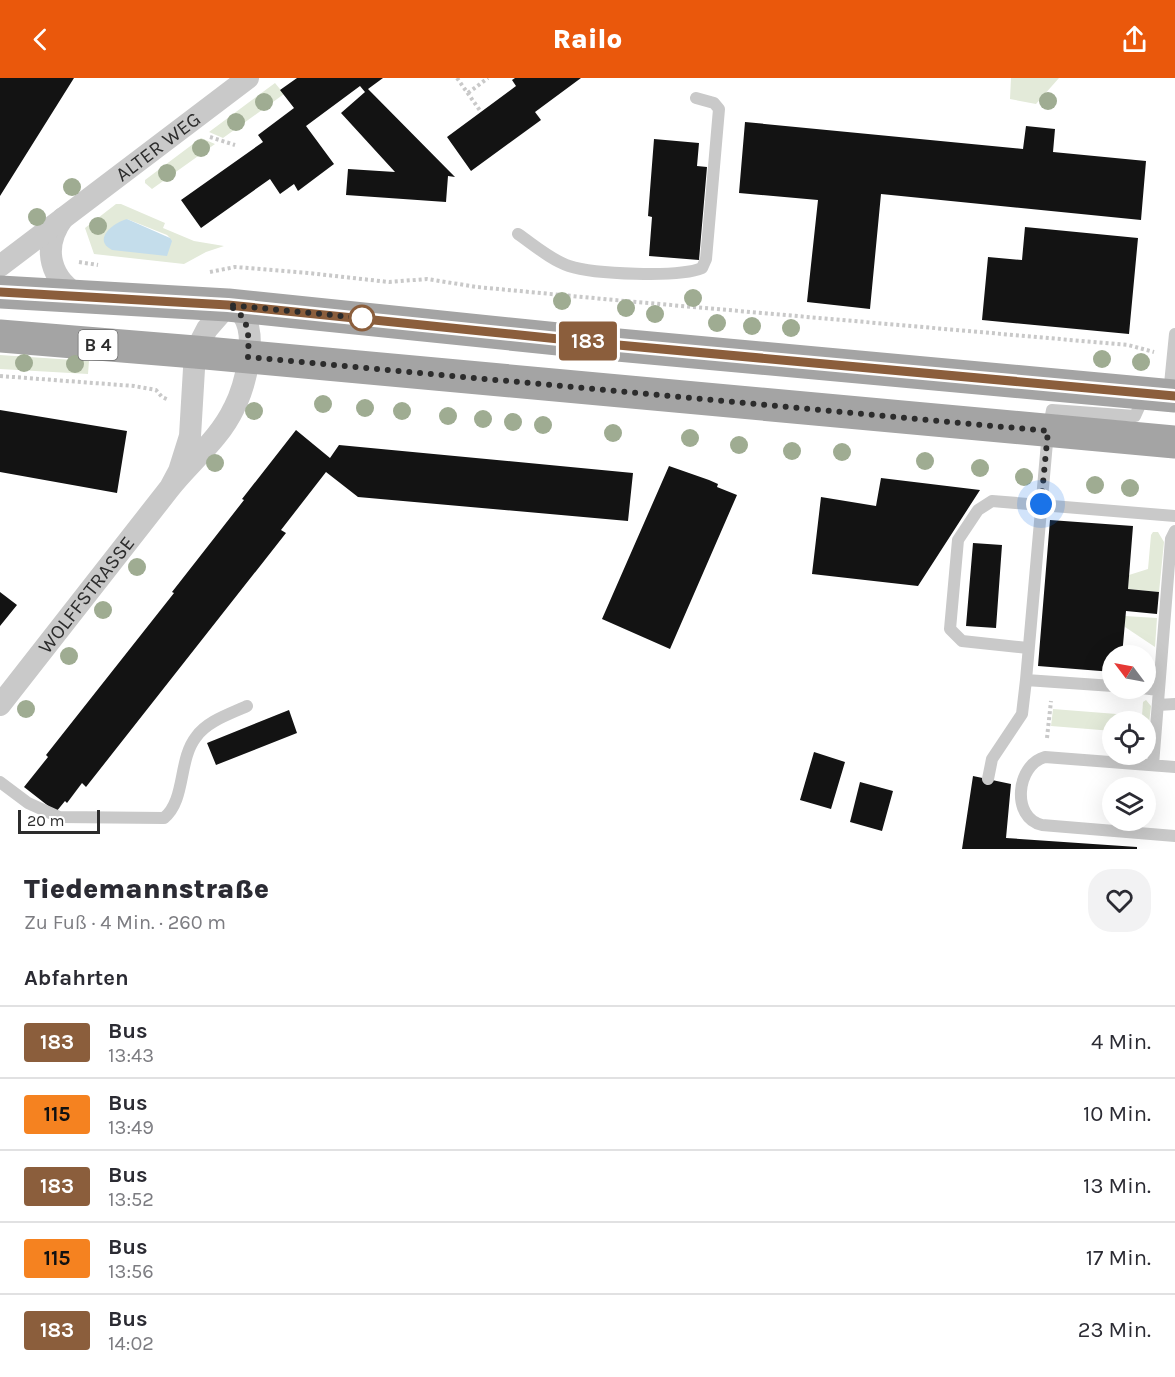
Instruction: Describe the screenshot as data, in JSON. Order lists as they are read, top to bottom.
{
  "streets": {
    "main road": ["B 4"],
    "street": ["ALTER WEG", "WOLFFSTRASSE"]
  },
  "crossings": [
    ["B 4", "WOLFFSTRASSE"]
  ],
  "lines": ["bus line 183"],
  "scale_bar": "20 m",
  "north": "top left",
  "page": {
    "header": "Railo",
    "on_map": "183",
    "scale": "20 m",
    "heading": [
      ["Tiedemannstraße", "Zu Fuß · 4 Min. · 260 m"],
      "Abfahrten"
    ],
    "list": [
      {
        "mark": "183",
        "name": "Bus",
        "note": "13:43",
        "value": "4 Min."
      },
      {
        "mark": "115",
        "name": "Bus",
        "note": "13:49",
        "value": "10 Min."
      },
      {
        "mark": "183",
        "name": "Bus",
        "note": "13:52",
        "value": "13 Min."
      },
      {
        "mark": "115",
        "name": "Bus",
        "note": "13:56",
        "value": "17 Min."
      },
      {
        "mark": "183",
        "name": "Bus",
        "note": "14:02",
        "value": "23 Min."
      }
    ]
  }
}
